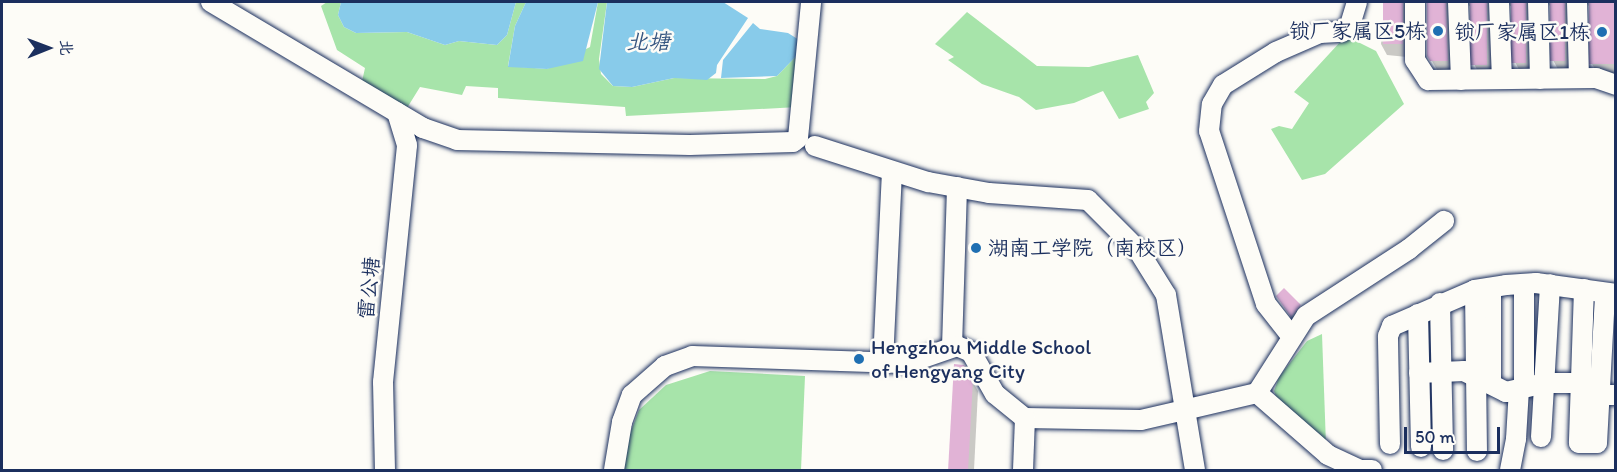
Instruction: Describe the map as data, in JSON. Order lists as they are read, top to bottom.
{
  "streets": {
    "street": ["雷公塘"]
  },
  "water": ["北塘"],
  "places": [
    "锁厂家属区5栋",
    "锁厂家属区1栋",
    "湖南工学院（南校区）",
    "Hengzhou Middle School of Hengyang City"
  ],
  "scale_bar": "50 m",
  "north": "right"
}
